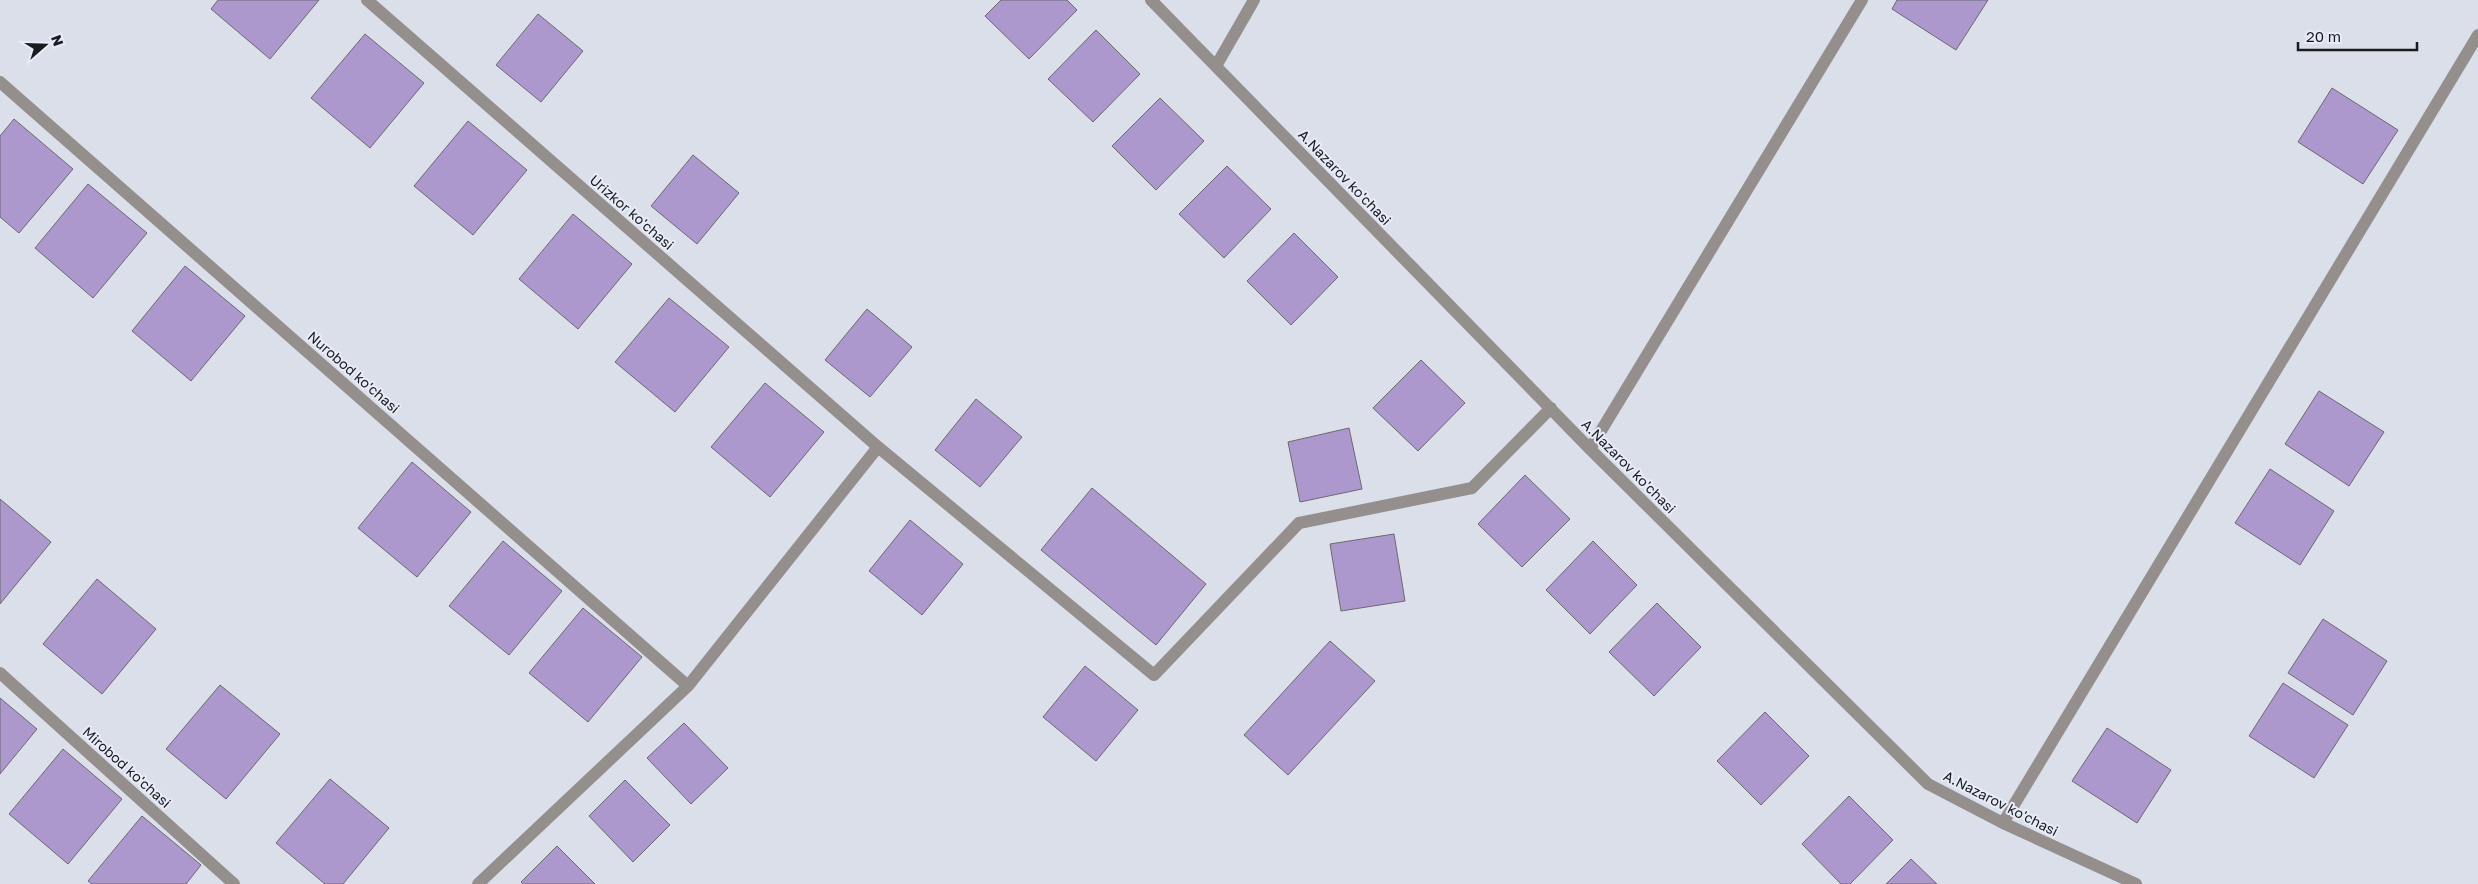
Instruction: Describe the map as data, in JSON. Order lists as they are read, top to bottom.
{
  "streets": {
    "street": [
      "A.Nazarov ko'chasi",
      "Urizkor ko'chasi",
      "Nurobod ko'chasi",
      "Mirobod ko'chasi"
    ]
  },
  "crossings": [
    ["A.Nazarov ko'chasi", "Urizkor ko'chasi"]
  ],
  "scale_bar": "20 m",
  "north": "right"
}
